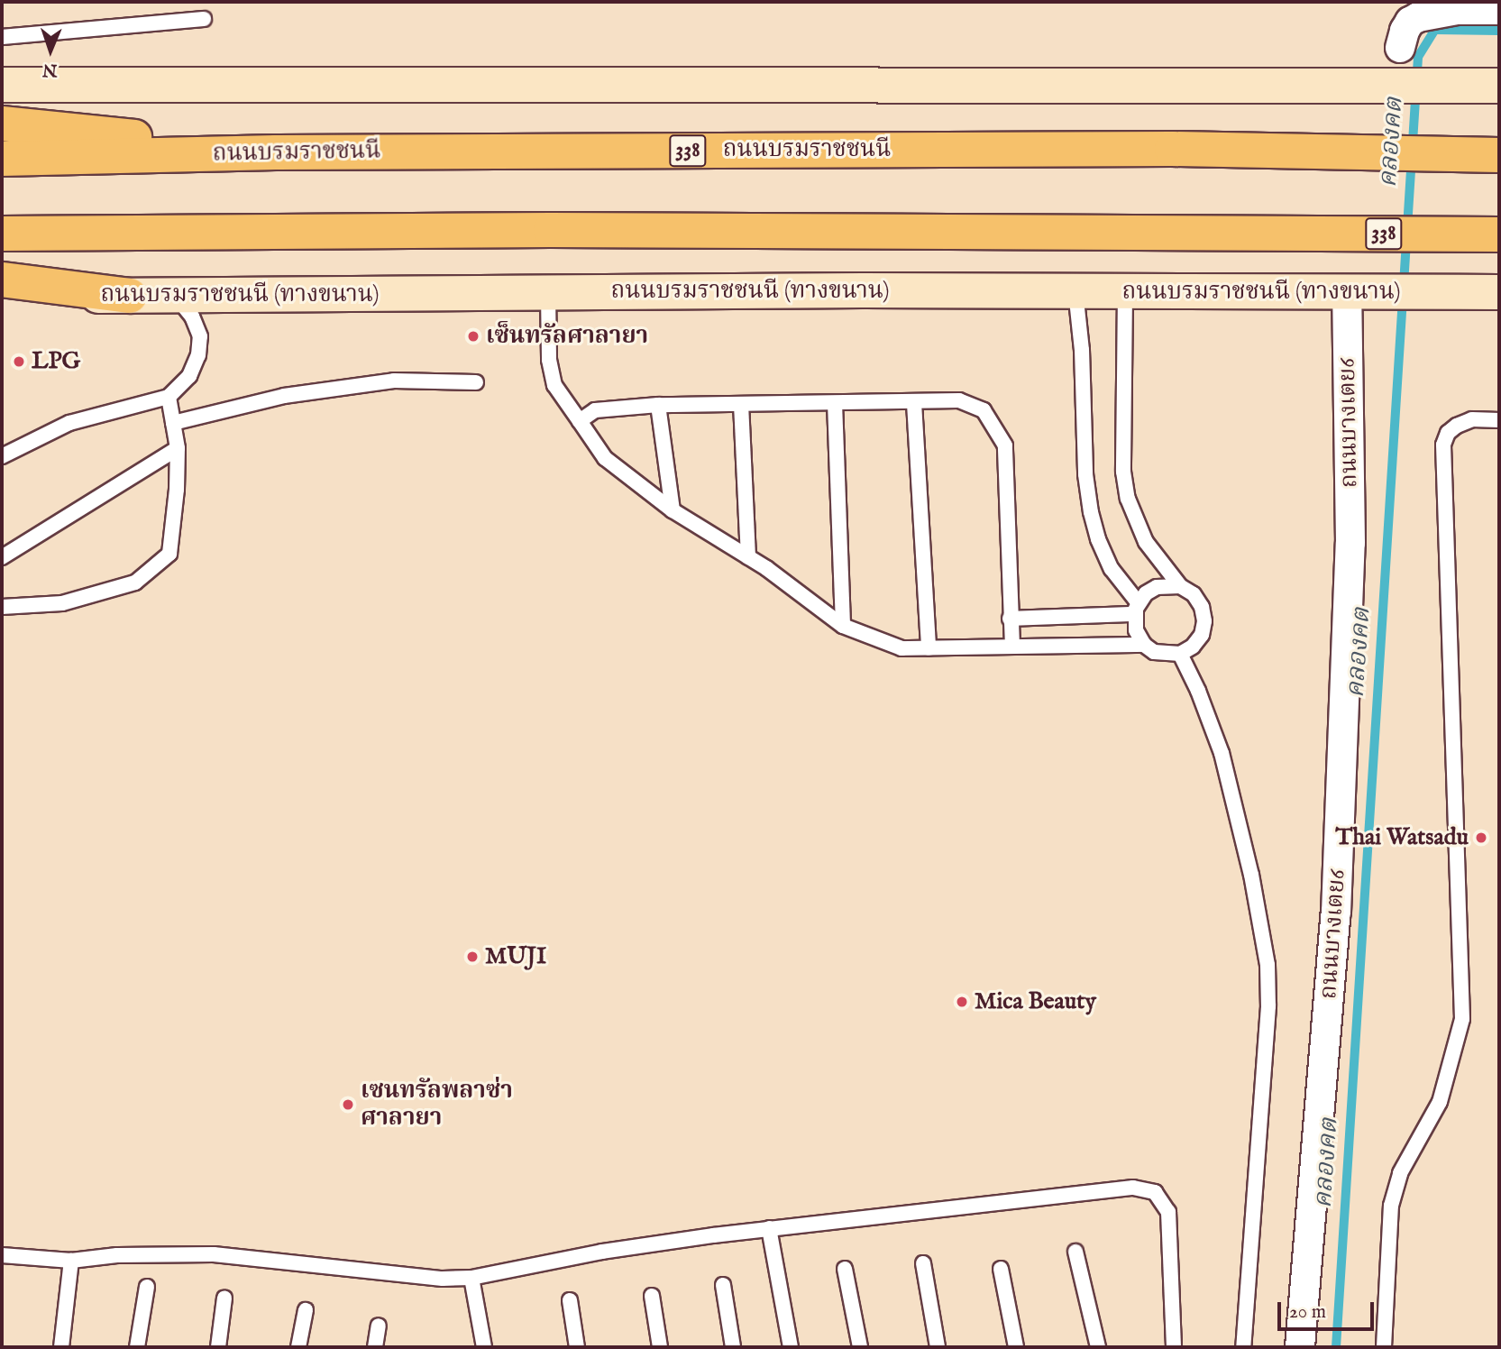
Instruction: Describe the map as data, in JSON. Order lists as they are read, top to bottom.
{
  "streets": {
    "highway": ["ถนนบรมราชชนนี", "338"],
    "main road": ["ถนนบรมราชชนนี (ทางขนาน)"],
    "street": ["ถนนบางเตย6"]
  },
  "crossings": [
    ["ถนนบรมราชชนนี (ทางขนาน)", "ถนนบางเตย6"]
  ],
  "water": ["คลองคต"],
  "places": [
    "เซ็นทรัลศาลายา",
    "LPG",
    "Thai Watsadu",
    "MUJI",
    "Mica Beauty",
    "เซนทรัลพลาซ่า ศาลายา"
  ],
  "scale_bar": "20 m",
  "north": "bottom"
}
